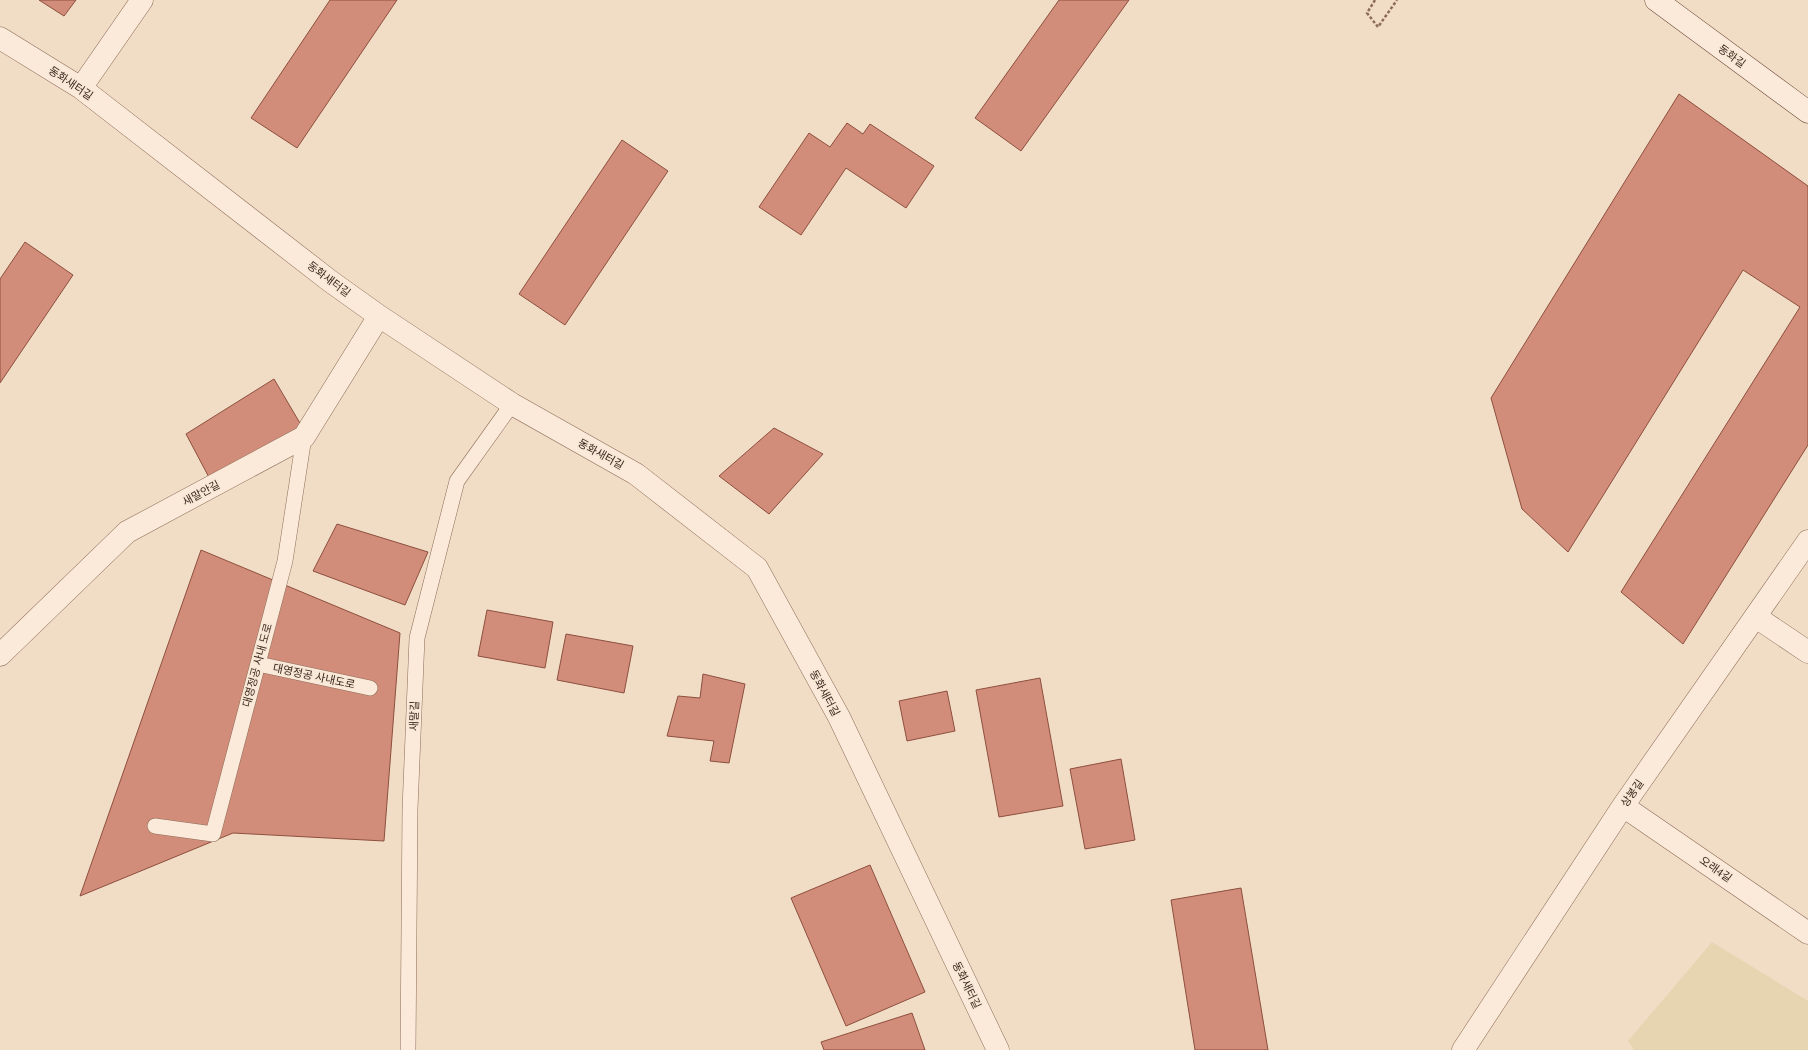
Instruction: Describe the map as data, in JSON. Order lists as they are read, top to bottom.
{
  "streets": {
    "street": [
      "동화길",
      "동화새터길",
      "새말안길",
      "상봉길",
      "오래4길"
    ],
    "lane": ["대영정공 사내 도로", "대영정공 사내도로", "새말길"]
  },
  "crossings": [
    ["동화새터길", "새말안길"],
    ["동화새터길", "새말길"],
    ["새말안길", "대영정공 사내 도로"],
    ["대영정공 사내 도로", "대영정공 사내도로"],
    ["상봉길", "오래4길"]
  ]
}
